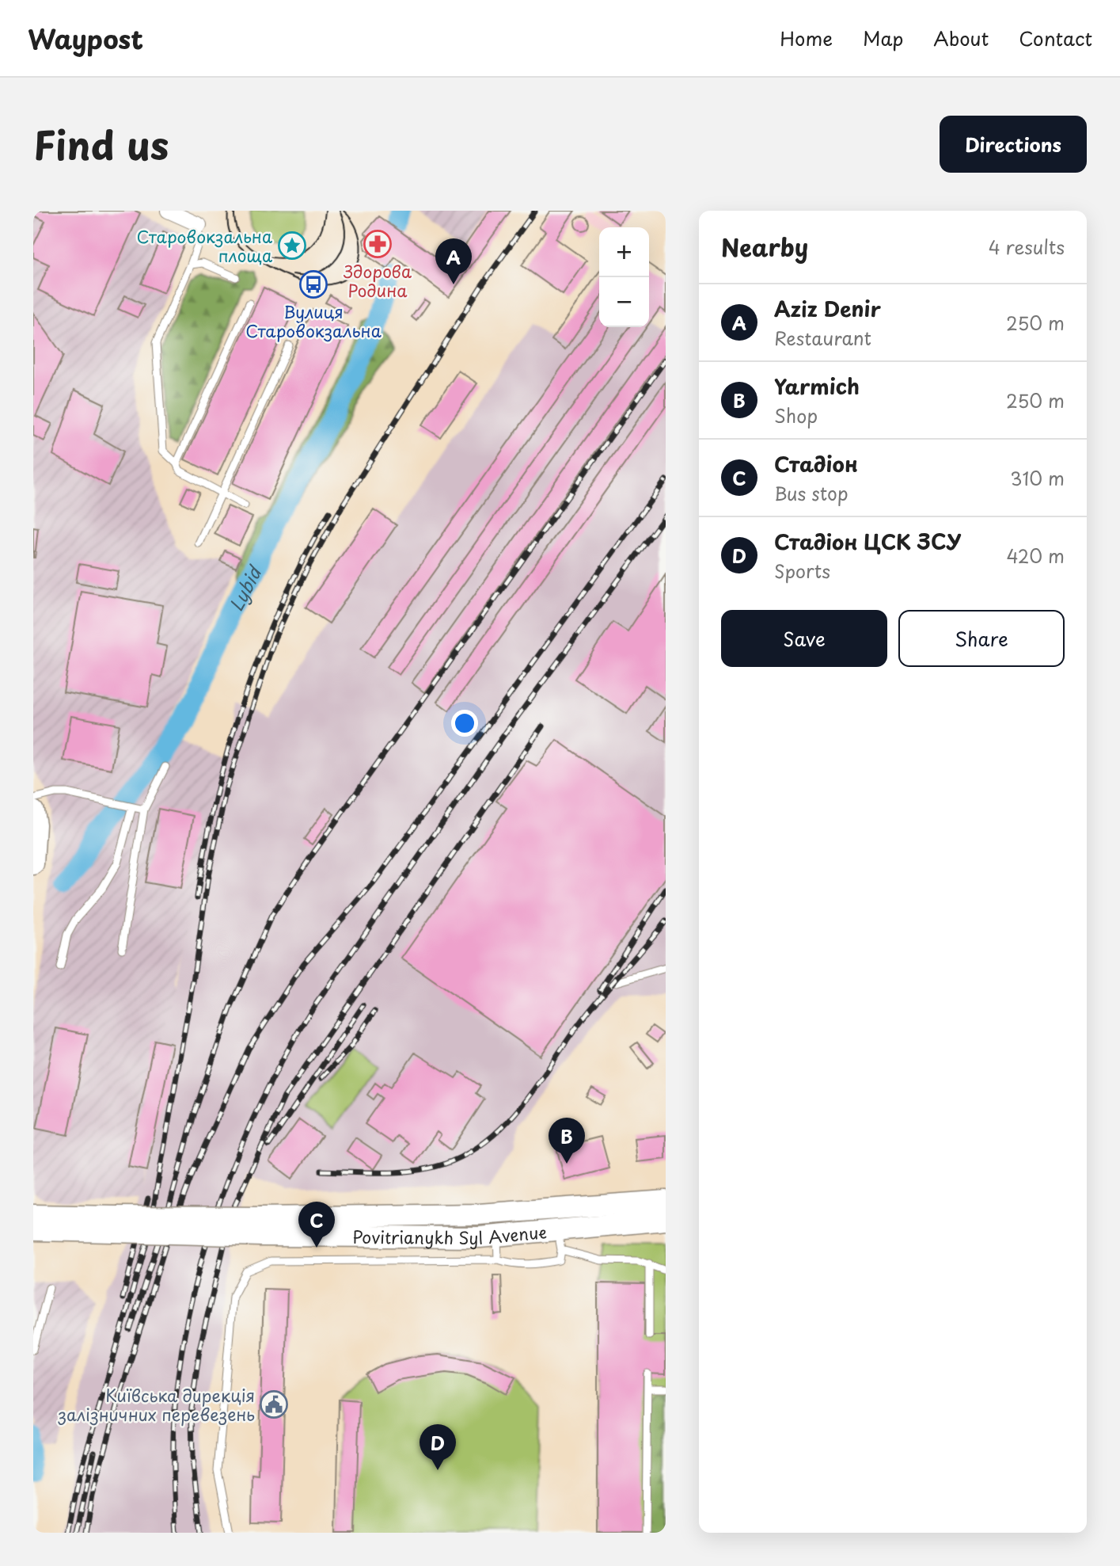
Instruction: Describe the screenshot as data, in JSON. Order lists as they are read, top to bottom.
{
  "streets": {
    "main road": ["Povitrianykh Syl Avenue"]
  },
  "water": ["Lybid"],
  "places": {
    "pharmacy": ["Здорова Родина"],
    "place": ["Старовокзальна площа"],
    "bus stop": ["Вулиця Старовокзальна"],
    "public building": ["Київська дирекція залізничних перевезень"]
  },
  "page": {
    "header": "Waypost",
    "nav": [
      "Home",
      "Map",
      "About",
      "Contact"
    ],
    "title": "Find us",
    "buttons": [
      "Directions",
      ["Save", "Share"]
    ],
    "heading": ["Nearby", "4 results"],
    "map_buttons": ["+", "−"],
    "pins": [
      "A",
      "B",
      "C",
      "D"
    ],
    "list": [
      {
        "mark": "A",
        "name": "Aziz Denir",
        "note": "Restaurant",
        "value": "250 m"
      },
      {
        "mark": "B",
        "name": "Yarmich",
        "note": "Shop",
        "value": "250 m"
      },
      {
        "mark": "C",
        "name": "Стадіон",
        "note": "Bus stop",
        "value": "310 m"
      },
      {
        "mark": "D",
        "name": "Стадіон ЦСК ЗСУ",
        "note": "Sports",
        "value": "420 m"
      }
    ]
  }
}
